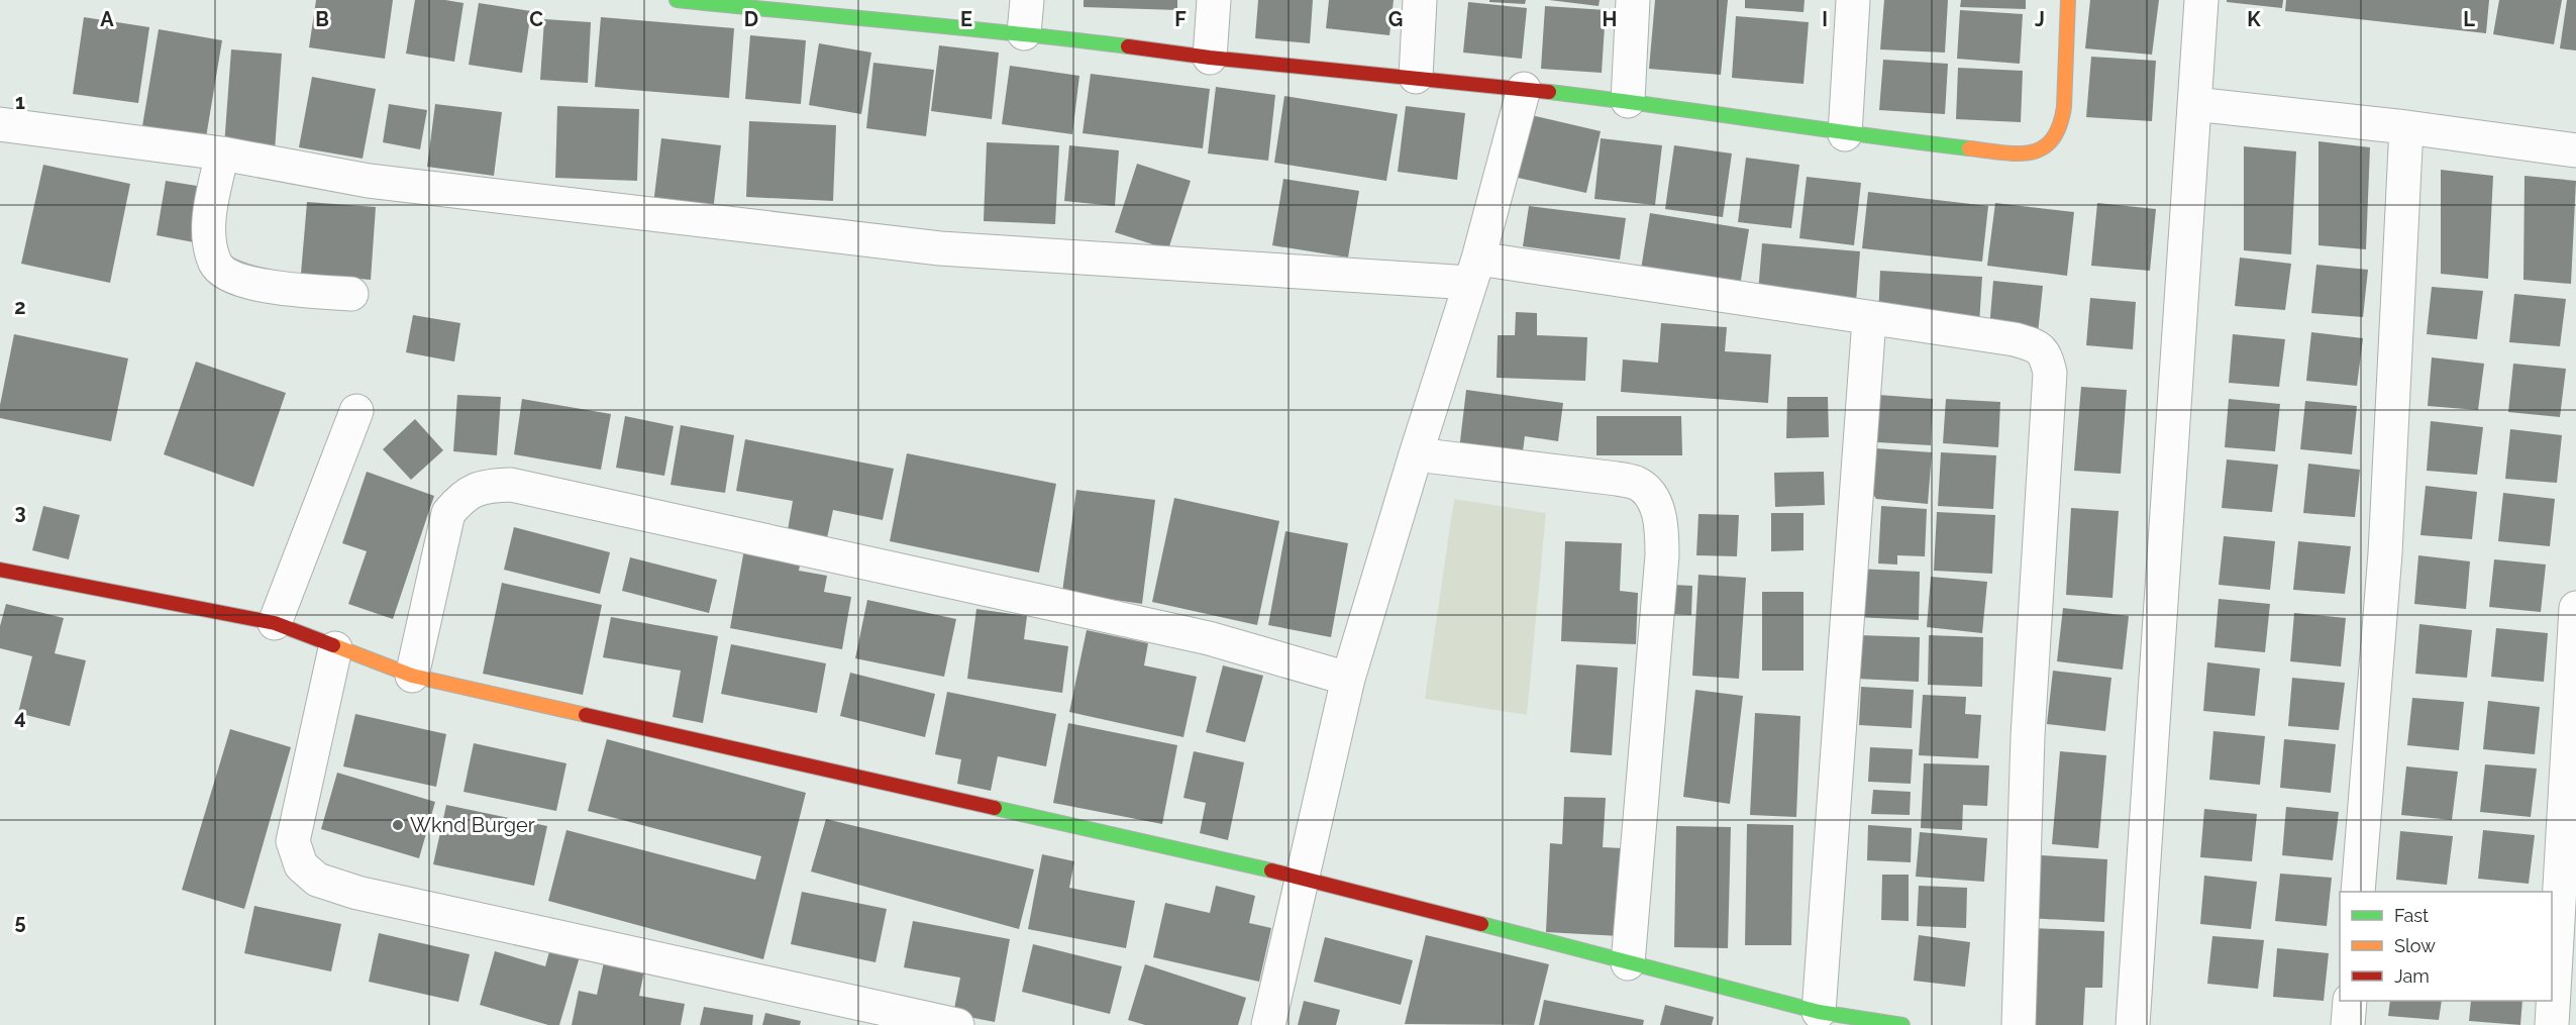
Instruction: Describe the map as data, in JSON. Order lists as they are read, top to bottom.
{
  "places": ["Wknd Burger"],
  "legend": ["Fast", "Slow", "Jam"],
  "grid": {
    "columns": [
      "A",
      "B",
      "C",
      "D",
      "E",
      "F",
      "G",
      "H",
      "I",
      "J",
      "K",
      "L"
    ],
    "rows": [
      "1",
      "2",
      "3",
      "4",
      "5"
    ]
  }
}
